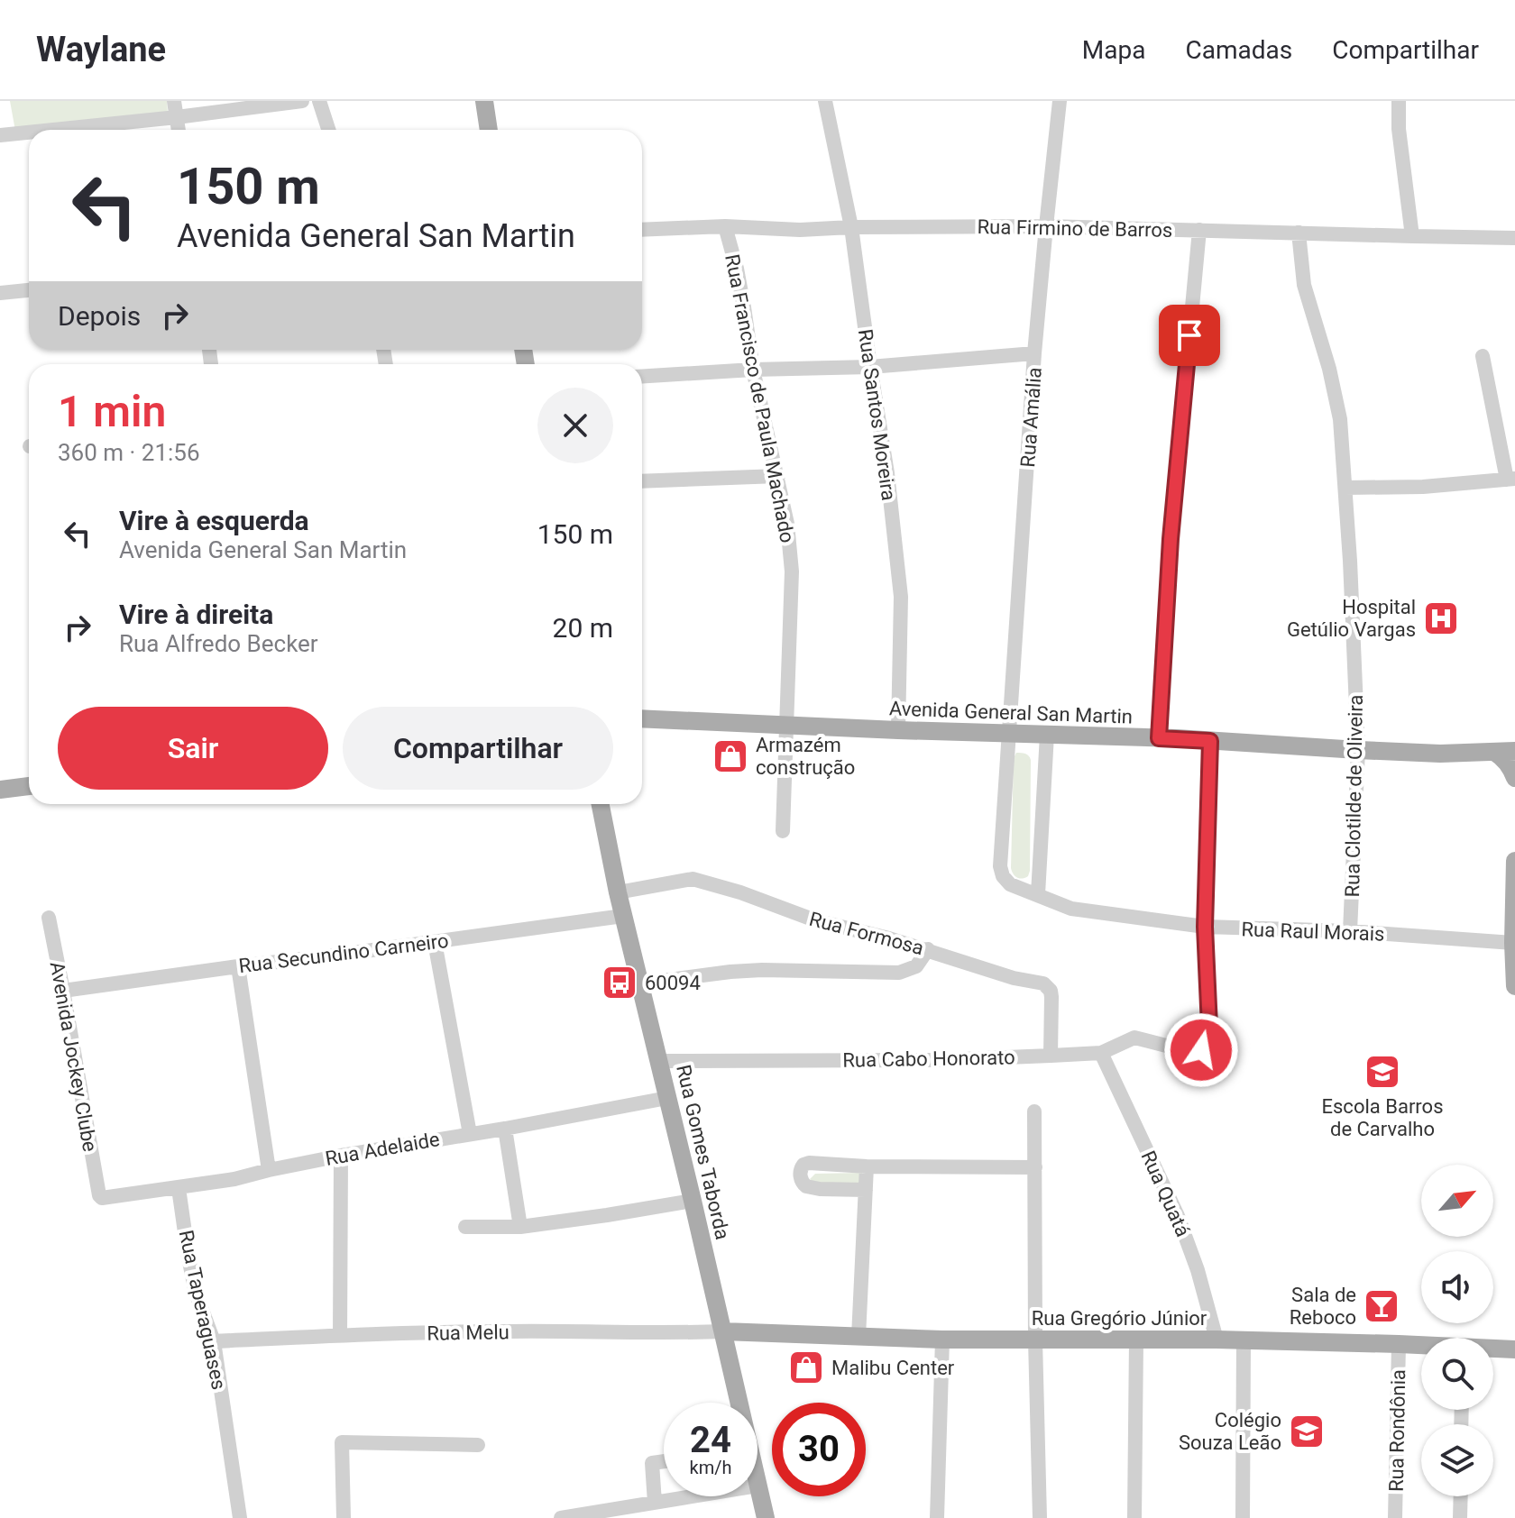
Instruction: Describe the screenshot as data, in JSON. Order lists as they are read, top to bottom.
{
  "streets": {
    "main road": ["Avenida General San Martin", "Rua Gomes Taborda", "Rua Gregório Júnior"],
    "street": [
      "Rua Firmino de Barros",
      "Rua Francisco de Paula Machado",
      "Rua Santos Moreira",
      "Rua Amália",
      "Rua Clotilde de Oliveira",
      "Rua Raul Morais",
      "Rua Formosa",
      "Rua Secundino Carneiro",
      "Avenida Jockey Clube",
      "Rua Cabo Honorato",
      "Rua Adelaide",
      "Rua Quatá",
      "Rua Taperaguases",
      "Rua Melu",
      "Rua Rondônia"
    ]
  },
  "crossings": [
    ["Rua Firmino de Barros", "Rua Francisco de Paula Machado"],
    ["Rua Firmino de Barros", "Rua Santos Moreira"],
    ["Rua Firmino de Barros", "Rua Amália"],
    ["Rua Firmino de Barros", "Rua Clotilde de Oliveira"],
    ["Rua Francisco de Paula Machado", "Avenida General San Martin"],
    ["Rua Santos Moreira", "Avenida General San Martin"],
    ["Rua Amália", "Avenida General San Martin"],
    ["Rua Amália", "Rua Raul Morais"],
    ["Avenida General San Martin", "Rua Clotilde de Oliveira"],
    ["Rua Clotilde de Oliveira", "Rua Raul Morais"],
    ["Rua Raul Morais", "Rua Cabo Honorato"],
    ["Rua Formosa", "Rua Cabo Honorato"],
    ["Rua Formosa", "Rua Gomes Taborda"],
    ["Rua Secundino Carneiro", "Avenida Jockey Clube"],
    ["Rua Secundino Carneiro", "Rua Gomes Taborda"],
    ["Avenida Jockey Clube", "Rua Adelaide"],
    ["Rua Cabo Honorato", "Rua Gomes Taborda"],
    ["Rua Cabo Honorato", "Rua Quatá"],
    ["Rua Adelaide", "Rua Gomes Taborda"],
    ["Rua Adelaide", "Rua Taperaguases"],
    ["Rua Gomes Taborda", "Rua Gregório Júnior"],
    ["Rua Gomes Taborda", "Rua Melu"],
    ["Rua Quatá", "Rua Gregório Júnior"],
    ["Rua Taperaguases", "Rua Melu"],
    ["Rua Gregório Júnior", "Rua Melu"],
    ["Rua Gregório Júnior", "Rua Rondônia"]
  ],
  "places": {
    "hospital": ["Hospital Getúlio Vargas"],
    "shop": ["Armazém construção", "Malibu Center"],
    "bus stop": ["60094"],
    "school or university": ["Escola Barros de Carvalho", "Colégio Souza Leão"],
    "bar": ["Sala de Reboco"]
  },
  "north": "top right",
  "page": {
    "header": "Waylane",
    "nav": ["Mapa", "Camadas", "Compartilhar"],
    "turn": ["150 m", "Avenida General San Martin"],
    "then": "Depois",
    "heading": ["1 min", "360 m · 21:56"],
    "list": [
      {
        "name": "Vire à esquerda",
        "note": "Avenida General San Martin",
        "value": "150 m"
      },
      {
        "name": "Vire à direita",
        "note": "Rua Alfredo Becker",
        "value": "20 m"
      }
    ],
    "buttons": ["Sair", "Compartilhar"],
    "speed": "24 km/h",
    "limit": "30"
  }
}
